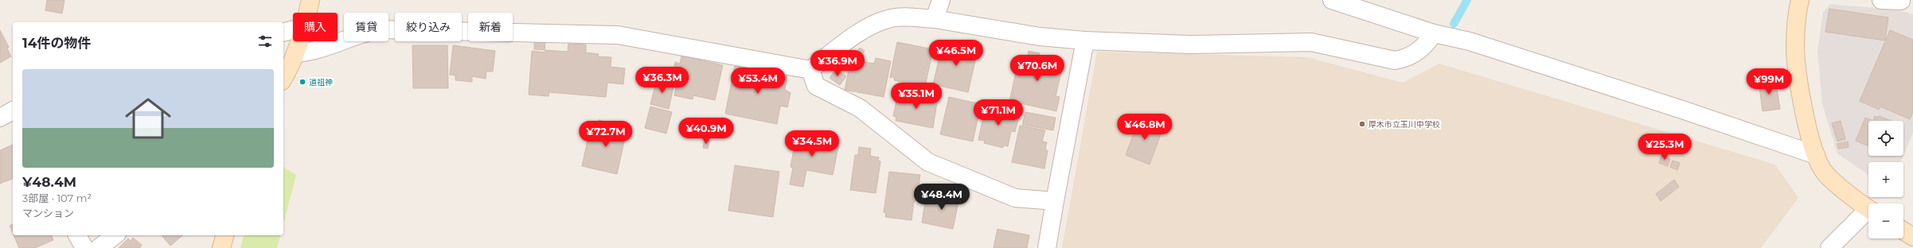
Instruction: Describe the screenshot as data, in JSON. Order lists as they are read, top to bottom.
{
  "places": ["道祖神", "厚木市立玉川中学校"],
  "page": {
    "chip": [
      "購入",
      "賃貸",
      "絞り込み",
      "新着"
    ],
    "heading": "14件の物件",
    "price": [
      "¥46.5M",
      "¥36.9M",
      "¥70.6M",
      "¥36.3M",
      "¥53.4M",
      "¥99M",
      "¥35.1M",
      "¥71.1M",
      "¥46.8M",
      "¥40.9M",
      "¥72.7M",
      "¥34.5M",
      "¥25.3M",
      "¥48.4M"
    ],
    "list": [
      {
        "name": "¥48.4M",
        "note": "3部屋 · 107 m² · マンション"
      }
    ],
    "map_buttons": ["+", "−"]
  }
}
